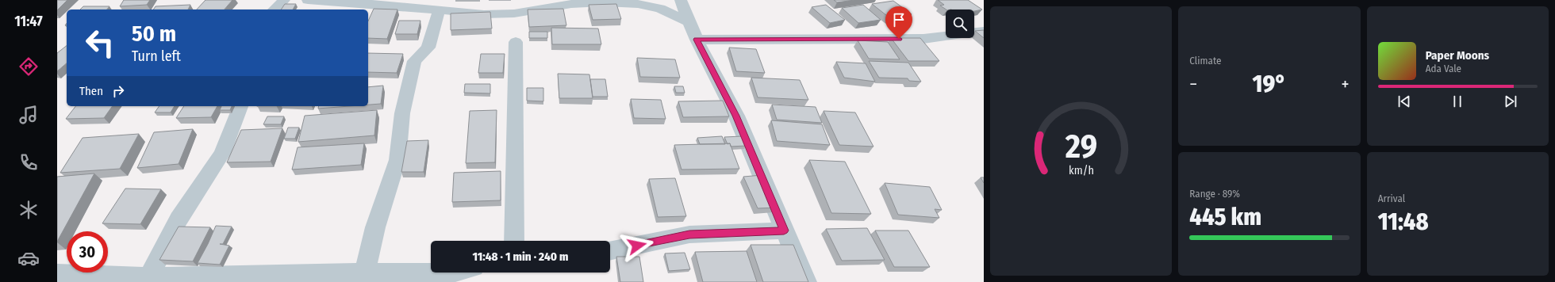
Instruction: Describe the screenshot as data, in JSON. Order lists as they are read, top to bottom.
{
  "page": {
    "tabs": "11:47",
    "tile": [
      "Climate",
      ["Range · 89%", "445 km"],
      ["Arrival", "11:48"]
    ],
    "turn": ["50 m", "Turn left"],
    "song": ["Paper Moons", "Ada Vale"],
    "heat": ["−", "19°", "+"],
    "then": "Then",
    "limit": "30",
    "trip": "11:48 · 1 min · 240 m",
    "gauge": ["29", "km/h"]
  }
}
